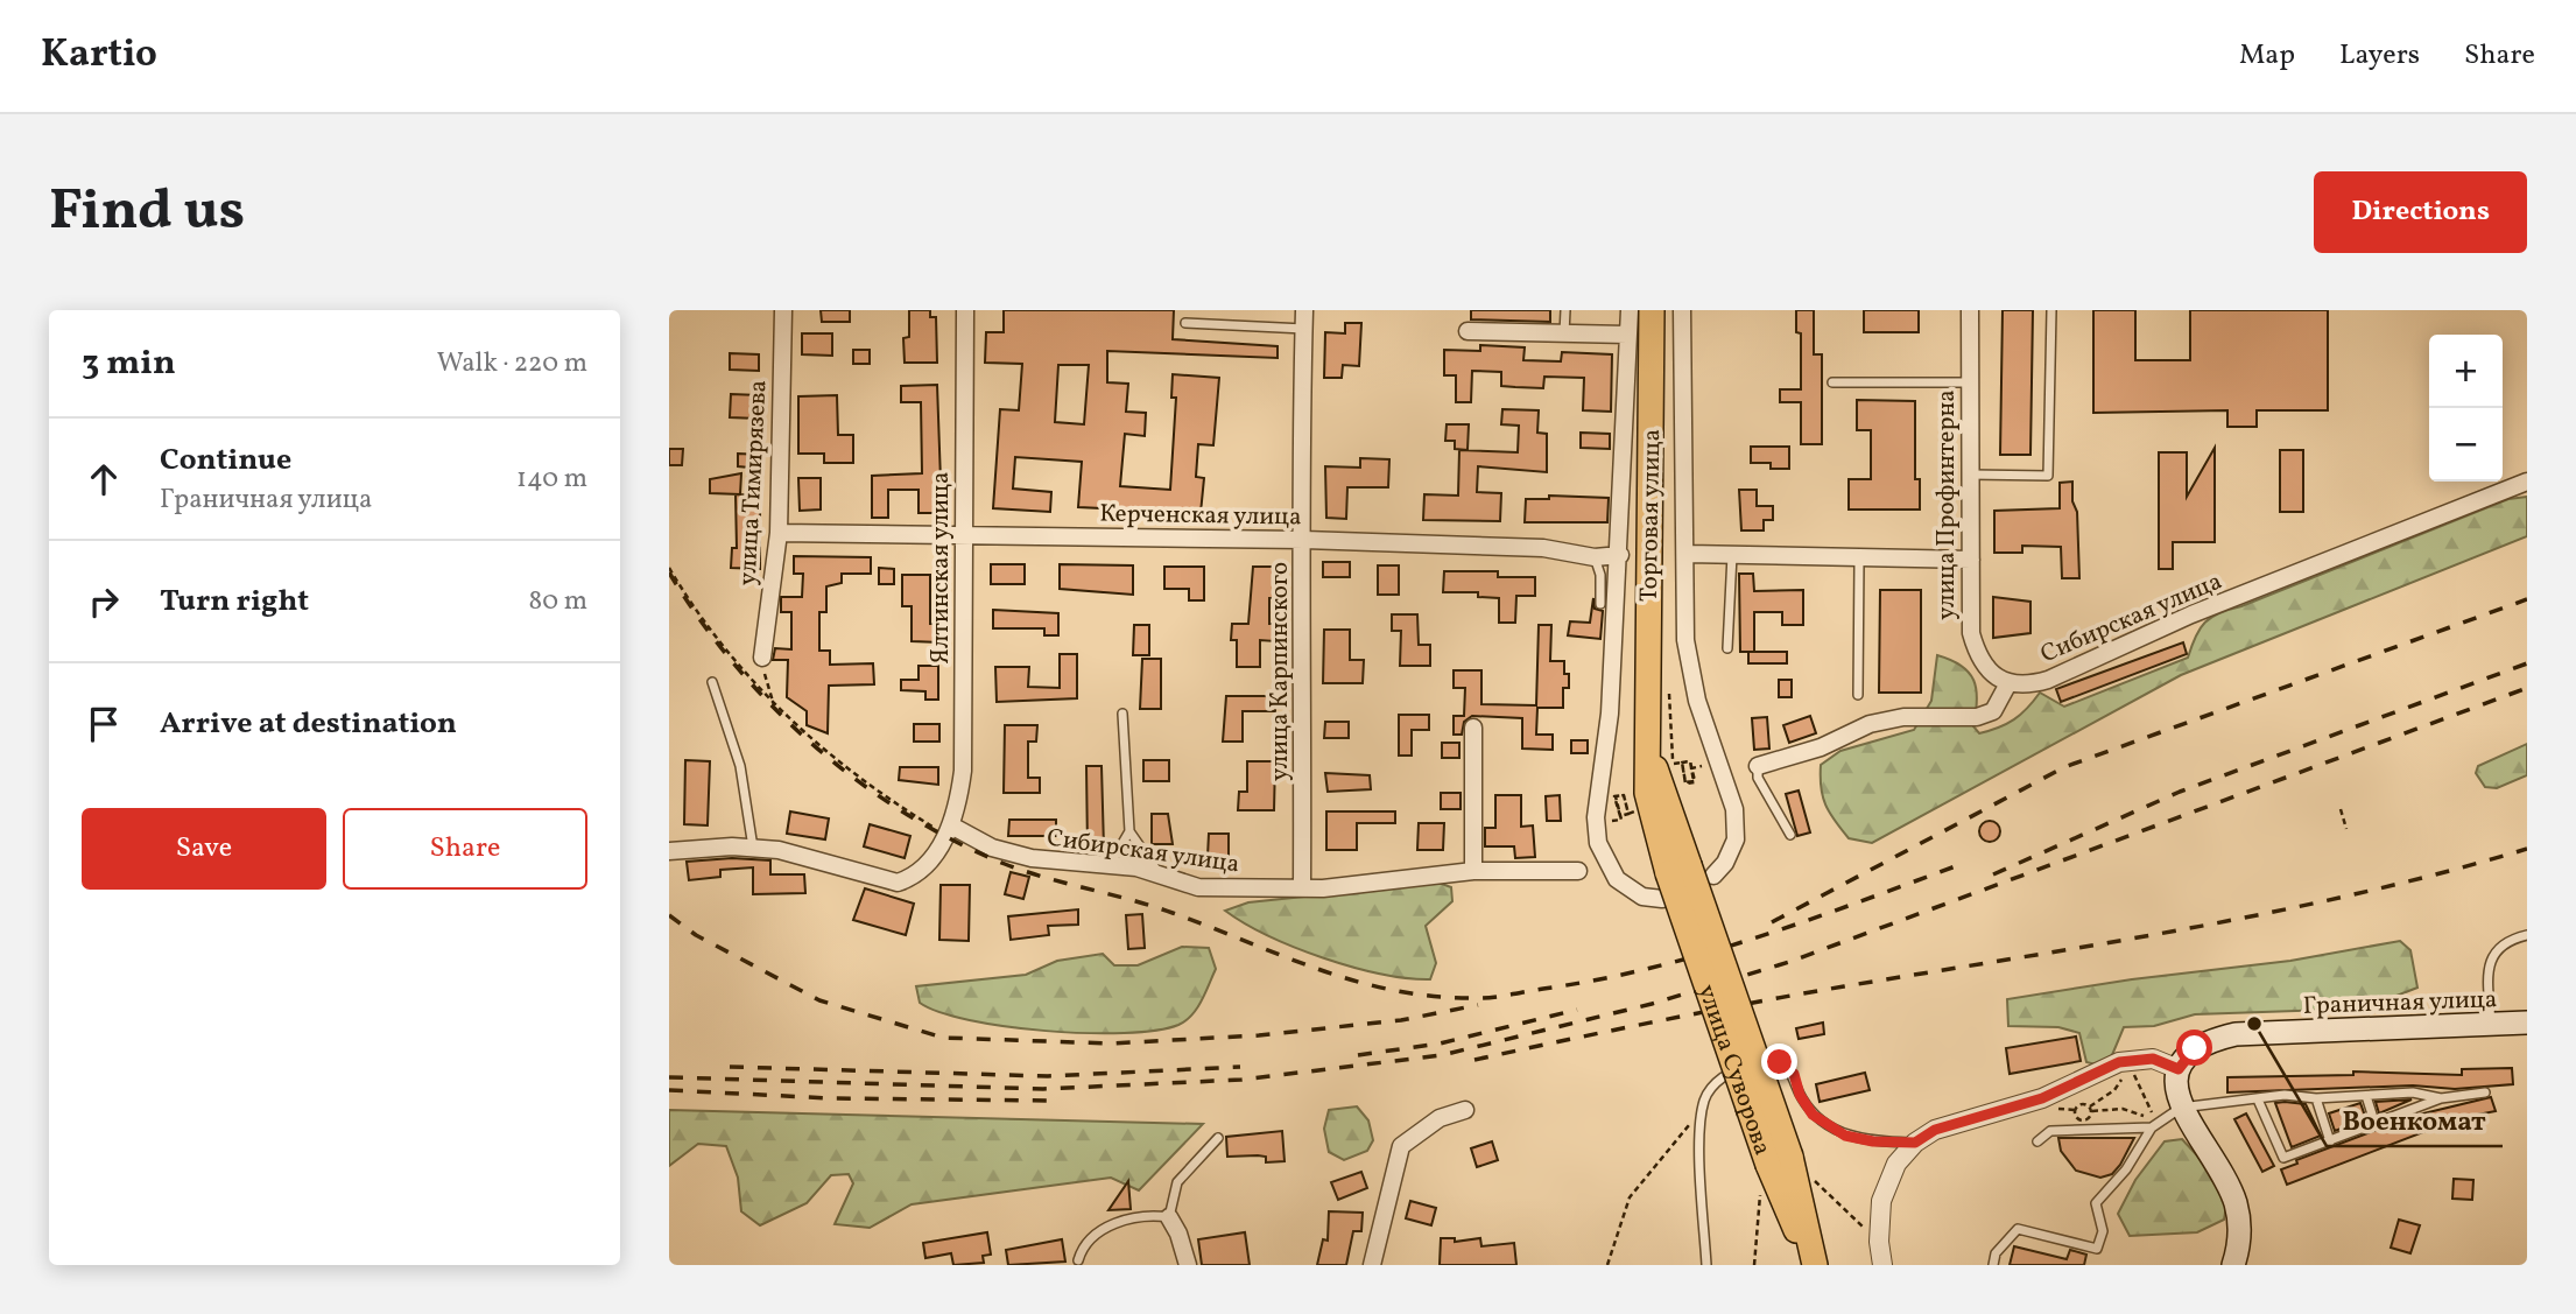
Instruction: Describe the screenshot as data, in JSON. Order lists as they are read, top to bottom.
{
  "streets": {
    "main road": ["Торговая улица", "Граничная улица", "улица Суворова"],
    "street": [
      "улица Тимирязева",
      "улица Профинтерна",
      "Керченская улица",
      "Ялтинская улица",
      "Сибирская улица",
      "улица Карпинского"
    ]
  },
  "crossings": [
    ["улица Тимирязева", "Керченская улица"],
    ["улица Профинтерна", "Сибирская улица"],
    ["Керченская улица", "Ялтинская улица"],
    ["Керченская улица", "улица Карпинского"],
    ["Торговая улица", "улица Суворова"],
    ["Ялтинская улица", "Сибирская улица"],
    ["Сибирская улица", "улица Карпинского"]
  ],
  "places": ["Военкомат"],
  "page": {
    "header": "Kartio",
    "nav": ["Map", "Layers", "Share"],
    "buttons": [
      "Directions",
      ["Save", "Share"]
    ],
    "title": "Find us",
    "heading": ["3 min", "Walk · 220 m"],
    "map_buttons": ["+", "−"],
    "list": [
      ["Continue", "Граничная улица", "140 m"],
      ["Turn right", "80 m"],
      "Arrive at destination"
    ]
  }
}
